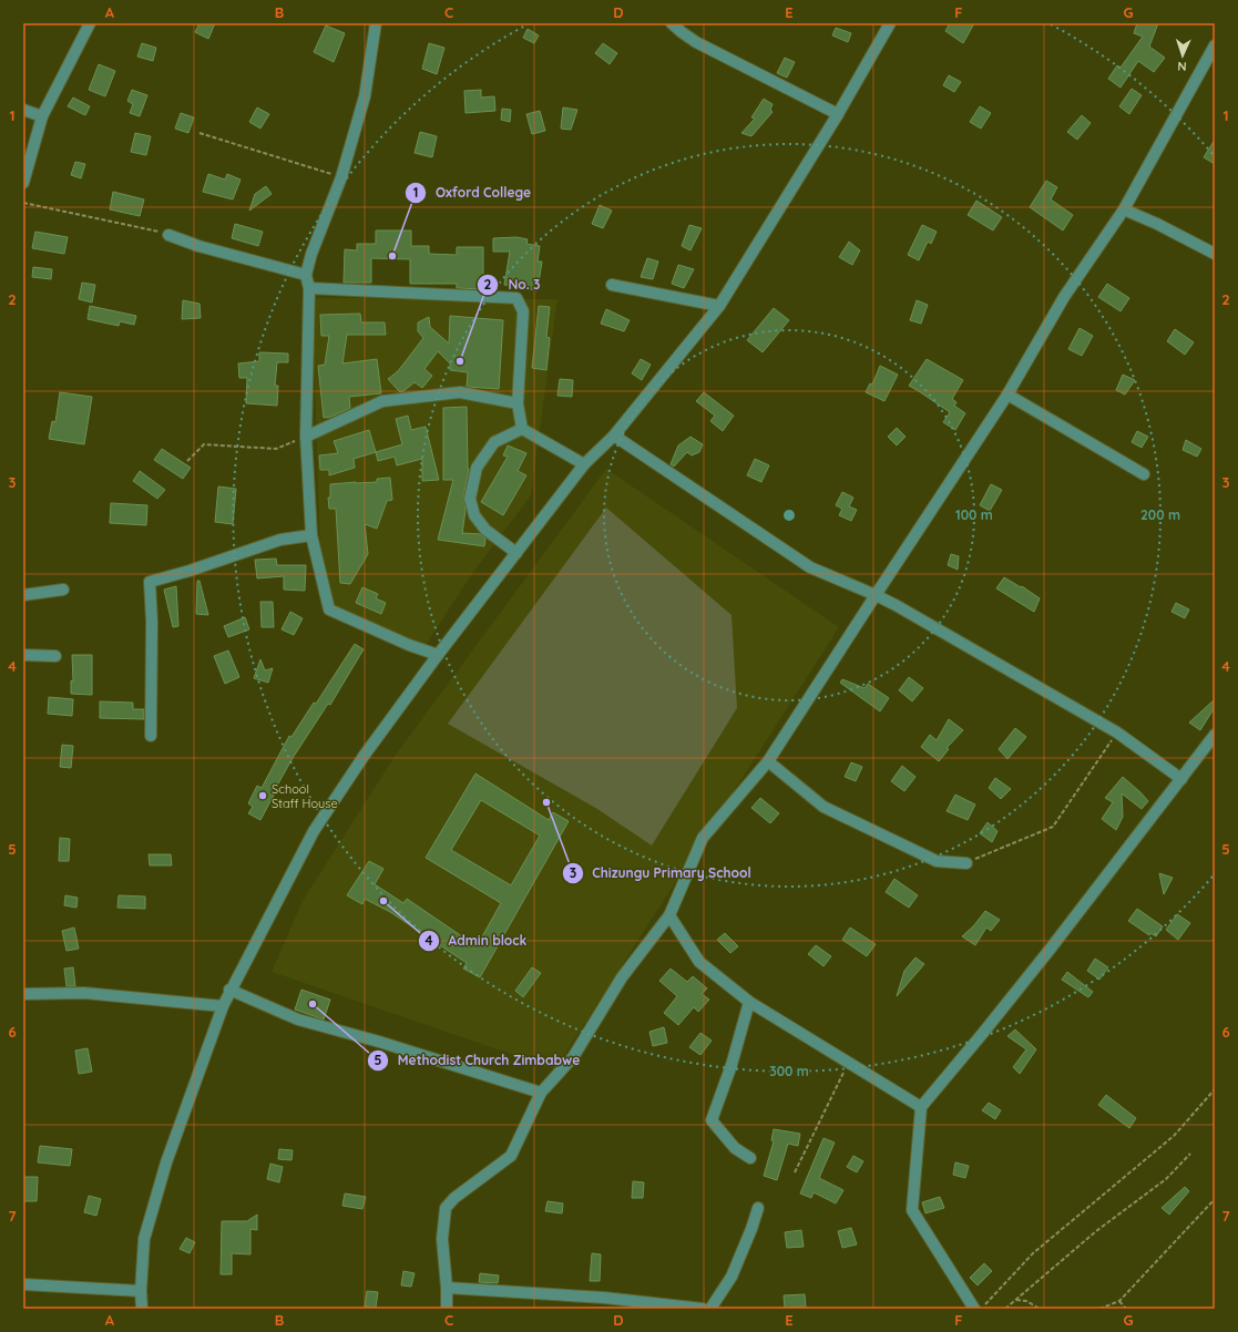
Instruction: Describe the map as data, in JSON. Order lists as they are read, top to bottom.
{
  "places": [
    "Oxford College",
    "No. 3",
    "School Staff House",
    "Chizungu Primary School",
    "Admin block",
    "Methodist Church Zimbabwe"
  ],
  "north": "bottom",
  "grid": {
    "columns": [
      "A",
      "B",
      "C",
      "D",
      "E",
      "F",
      "G"
    ],
    "rows": [
      "1",
      "2",
      "3",
      "4",
      "5",
      "6",
      "7"
    ]
  },
  "rings": ["100 m", "200 m", "300 m"]
}
